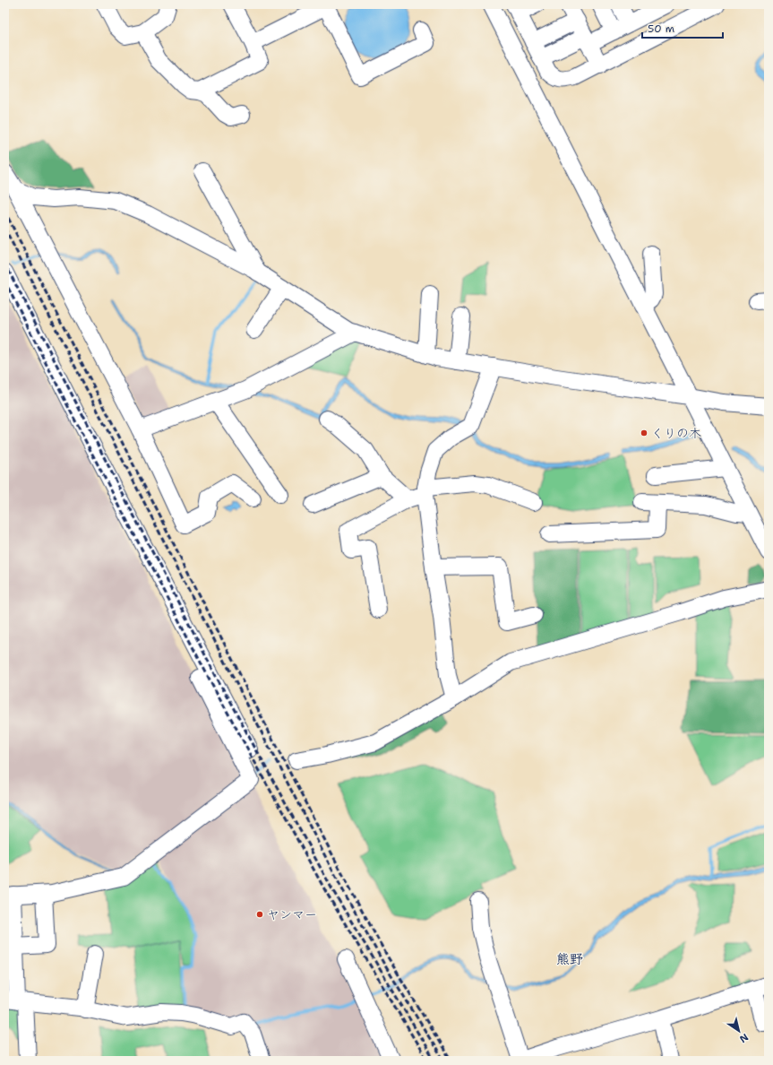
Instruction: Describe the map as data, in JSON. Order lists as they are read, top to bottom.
{
  "districts": ["熊野"],
  "places": ["くりの木", "ヤンマー"],
  "scale_bar": "50 m",
  "north": "bottom right"
}
